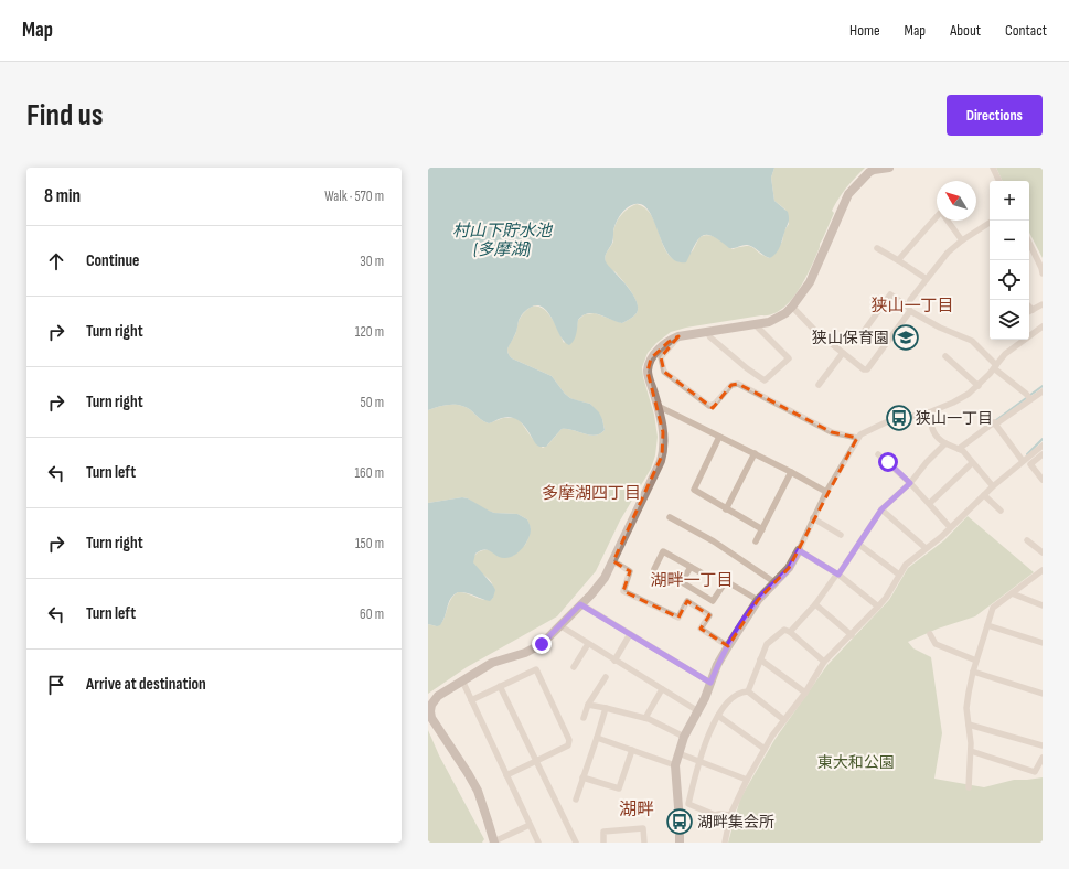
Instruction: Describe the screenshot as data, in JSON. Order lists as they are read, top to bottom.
{
  "districts": [
    "狭山一丁目",
    "多摩湖四丁目",
    "湖畔一丁目",
    "湖畔"
  ],
  "water": ["村山下貯水池 (多摩湖)"],
  "parks": ["東大和公園"],
  "places": {
    "school or university": ["狭山保育園"],
    "bus stop": ["狭山一丁目", "湖畔集会所"]
  },
  "north": "top left",
  "page": {
    "header": "Map",
    "nav": [
      "Home",
      "Map",
      "About",
      "Contact"
    ],
    "buttons": "Directions",
    "title": "Find us",
    "heading": ["8 min", "Walk · 570 m"],
    "map_buttons": ["+", "−"],
    "list": [
      ["Continue", "30 m"],
      ["Turn right", "120 m"],
      ["Turn right", "50 m"],
      ["Turn left", "160 m"],
      ["Turn right", "150 m"],
      ["Turn left", "60 m"],
      "Arrive at destination"
    ]
  }
}
